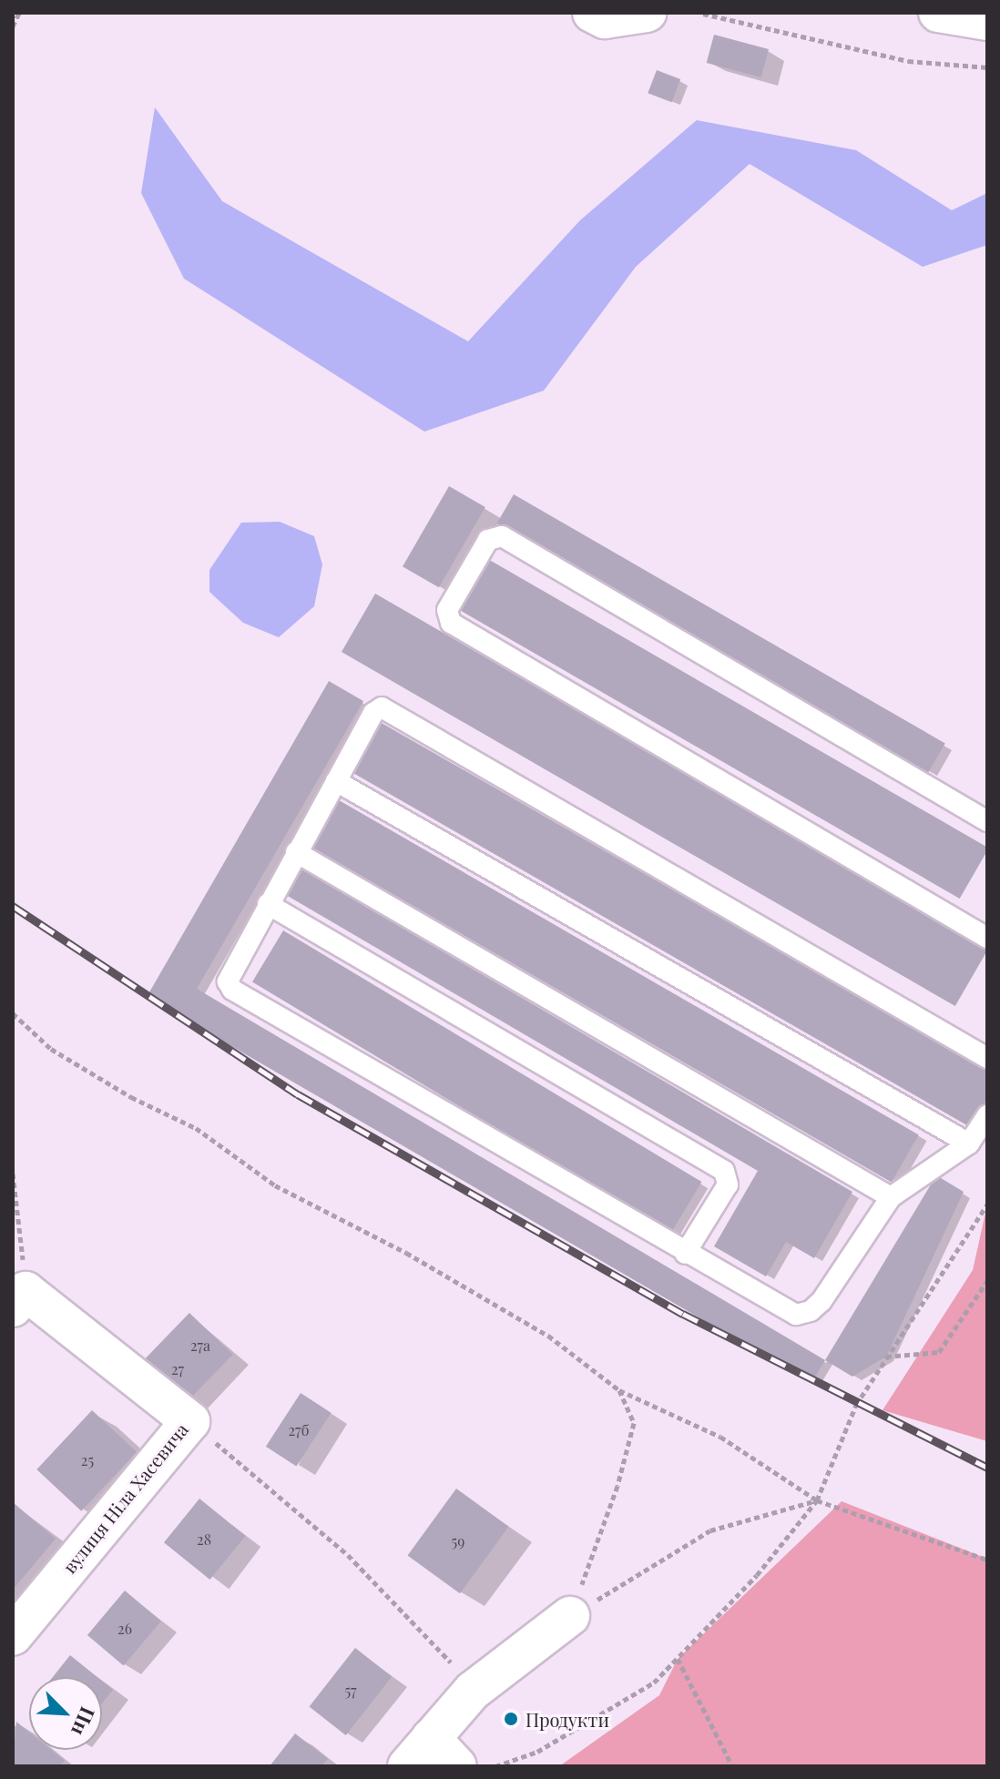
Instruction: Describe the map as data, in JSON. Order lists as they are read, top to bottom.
{
  "streets": {
    "street": ["вулиця Ніла Хасевича"]
  },
  "places": ["Продукти"],
  "house_numbers": [
    "27а",
    "27",
    "27б",
    "25",
    "28",
    "59",
    "26",
    "57"
  ],
  "north": "bottom right"
}
